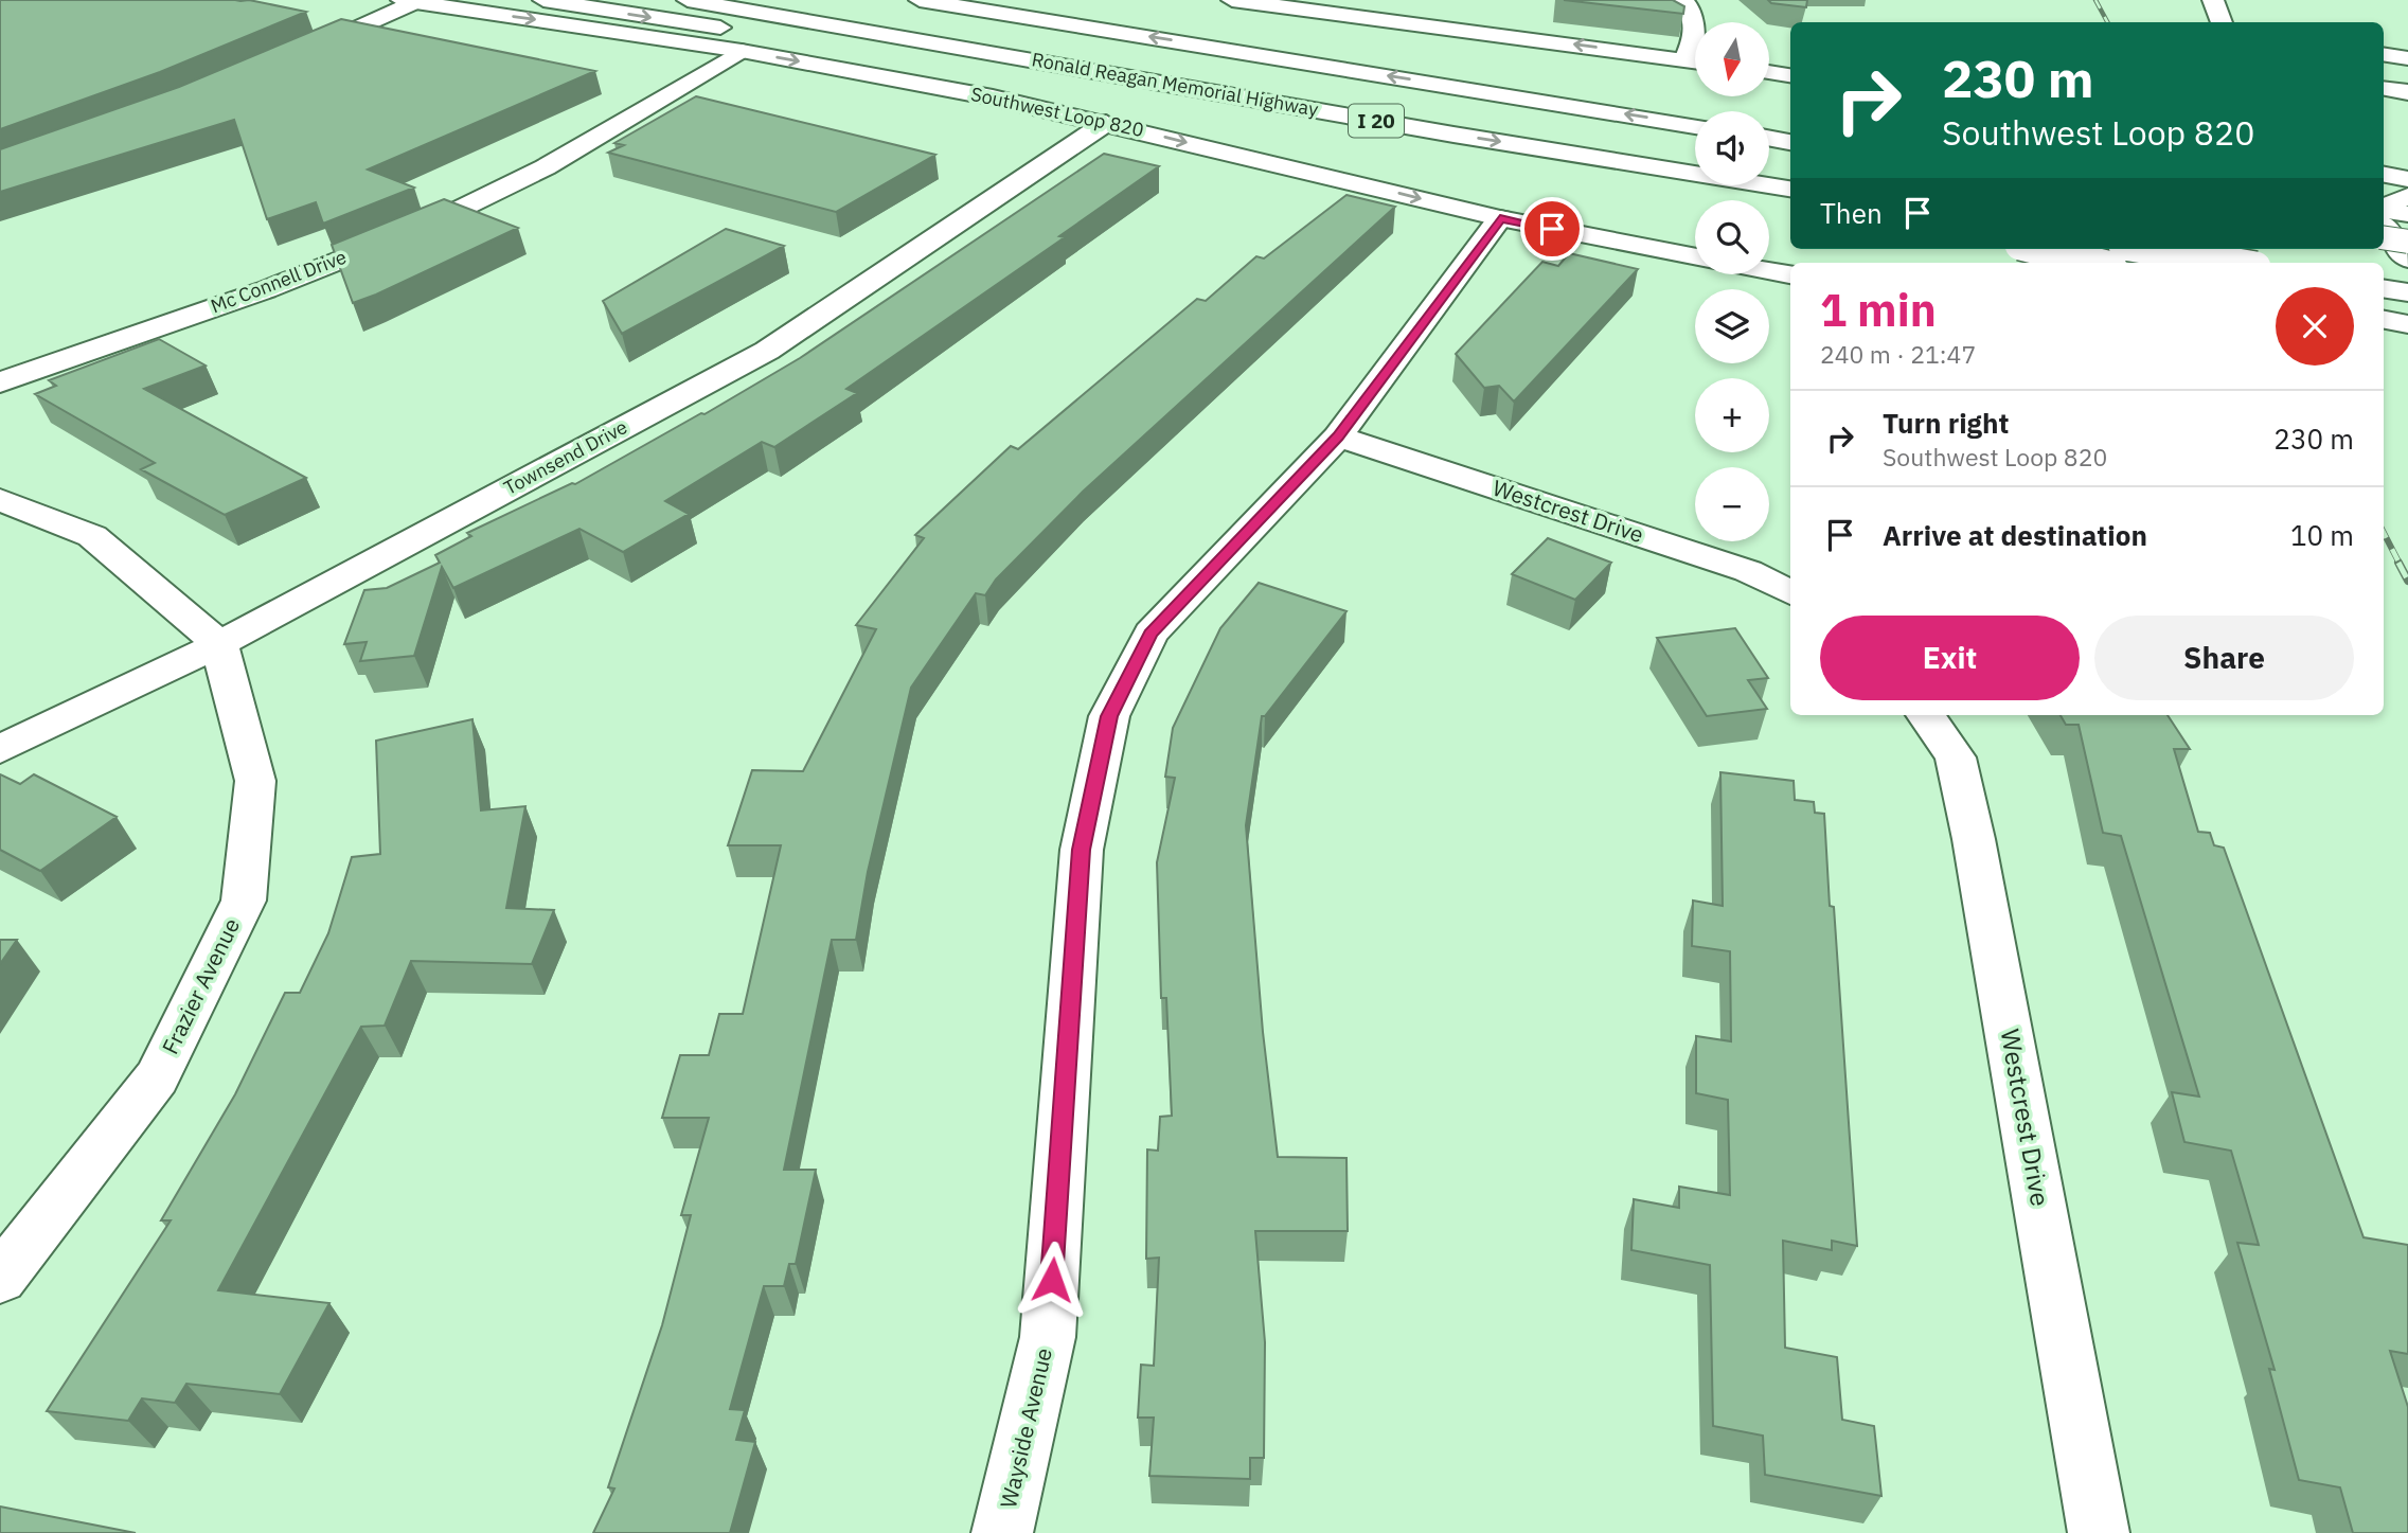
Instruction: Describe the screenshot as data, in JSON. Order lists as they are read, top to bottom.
{
  "streets": {
    "main road": [
      "Ronald Reagan Memorial Highway",
      "Southwest Loop 820",
      "I 20",
      "Mc Connell Drive",
      "Townsend Drive",
      "Westcrest Drive",
      "Frazier Avenue",
      "Wayside Avenue"
    ]
  },
  "crossings": [
    ["Southwest Loop 820", "Mc Connell Drive"],
    ["Southwest Loop 820", "Townsend Drive"],
    ["Southwest Loop 820", "Wayside Avenue"],
    ["Townsend Drive", "Frazier Avenue"],
    ["Westcrest Drive", "Wayside Avenue"]
  ],
  "north": "bottom",
  "page": {
    "map_buttons": ["+", "−"],
    "turn": ["230 m", "Southwest Loop 820"],
    "then": "Then",
    "heading": ["1 min", "240 m · 21:47"],
    "list": [
      {
        "name": "Turn right",
        "note": "Southwest Loop 820",
        "value": "230 m"
      },
      {
        "name": "Arrive at destination",
        "value": "10 m"
      }
    ],
    "buttons": ["Exit", "Share"]
  }
}
